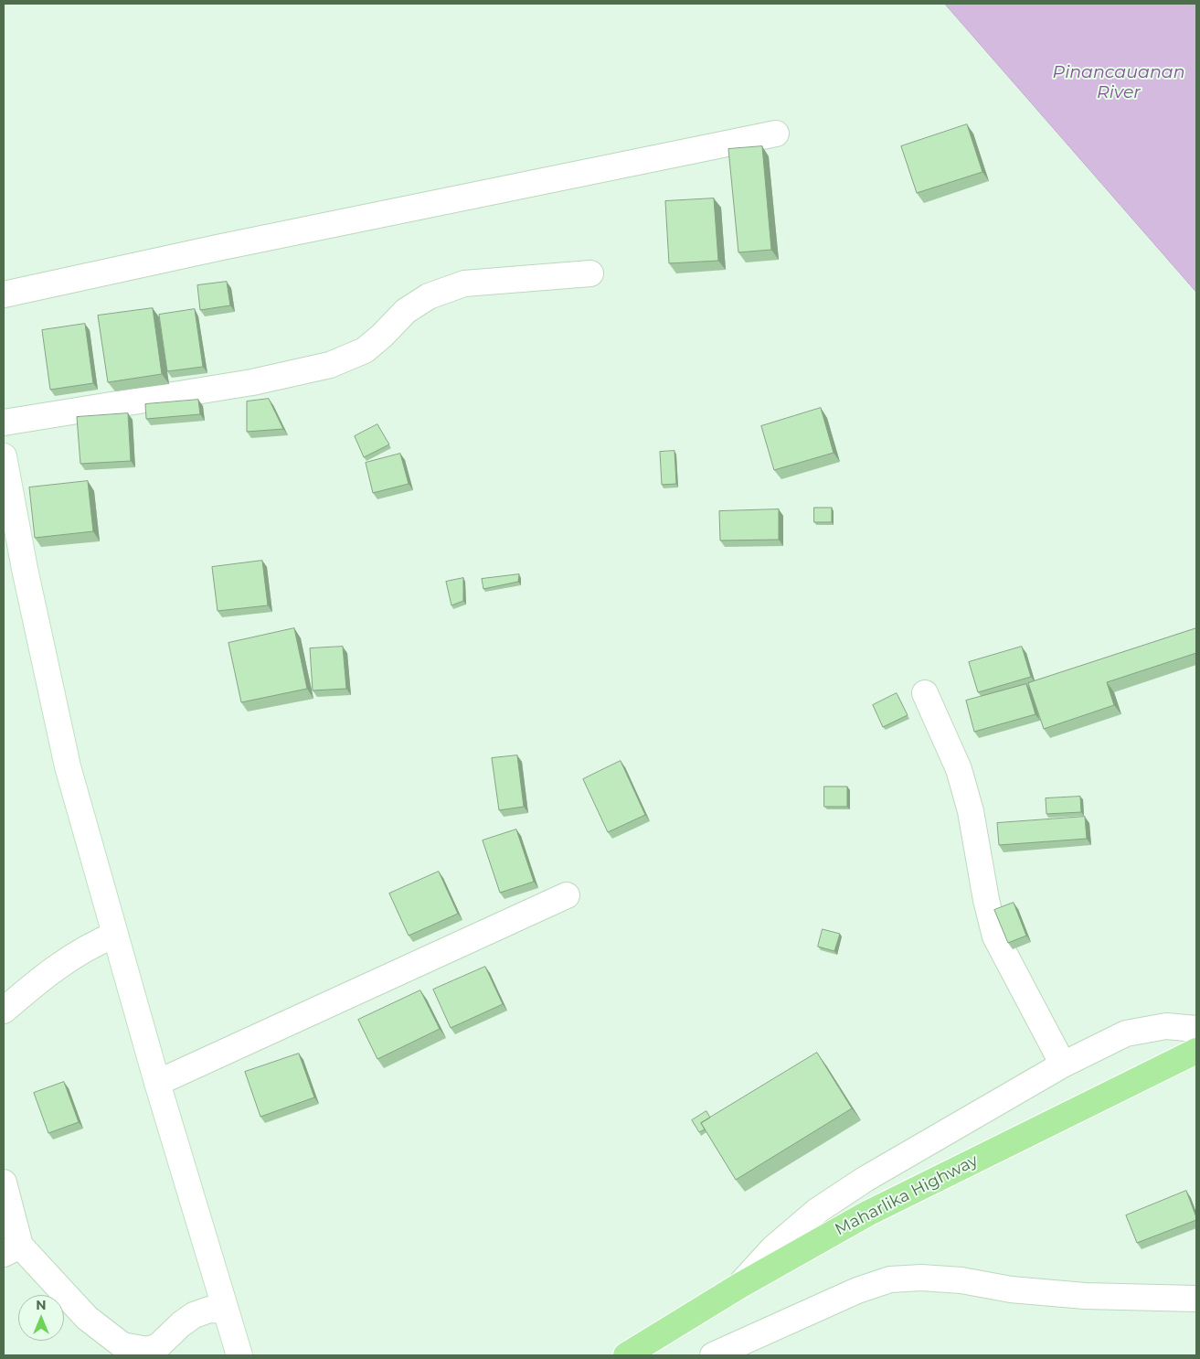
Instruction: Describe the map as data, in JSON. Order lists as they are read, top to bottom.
{
  "streets": {
    "highway": ["Maharlika Highway"]
  },
  "water": ["Pinancauanan River"],
  "north": "top"
}
